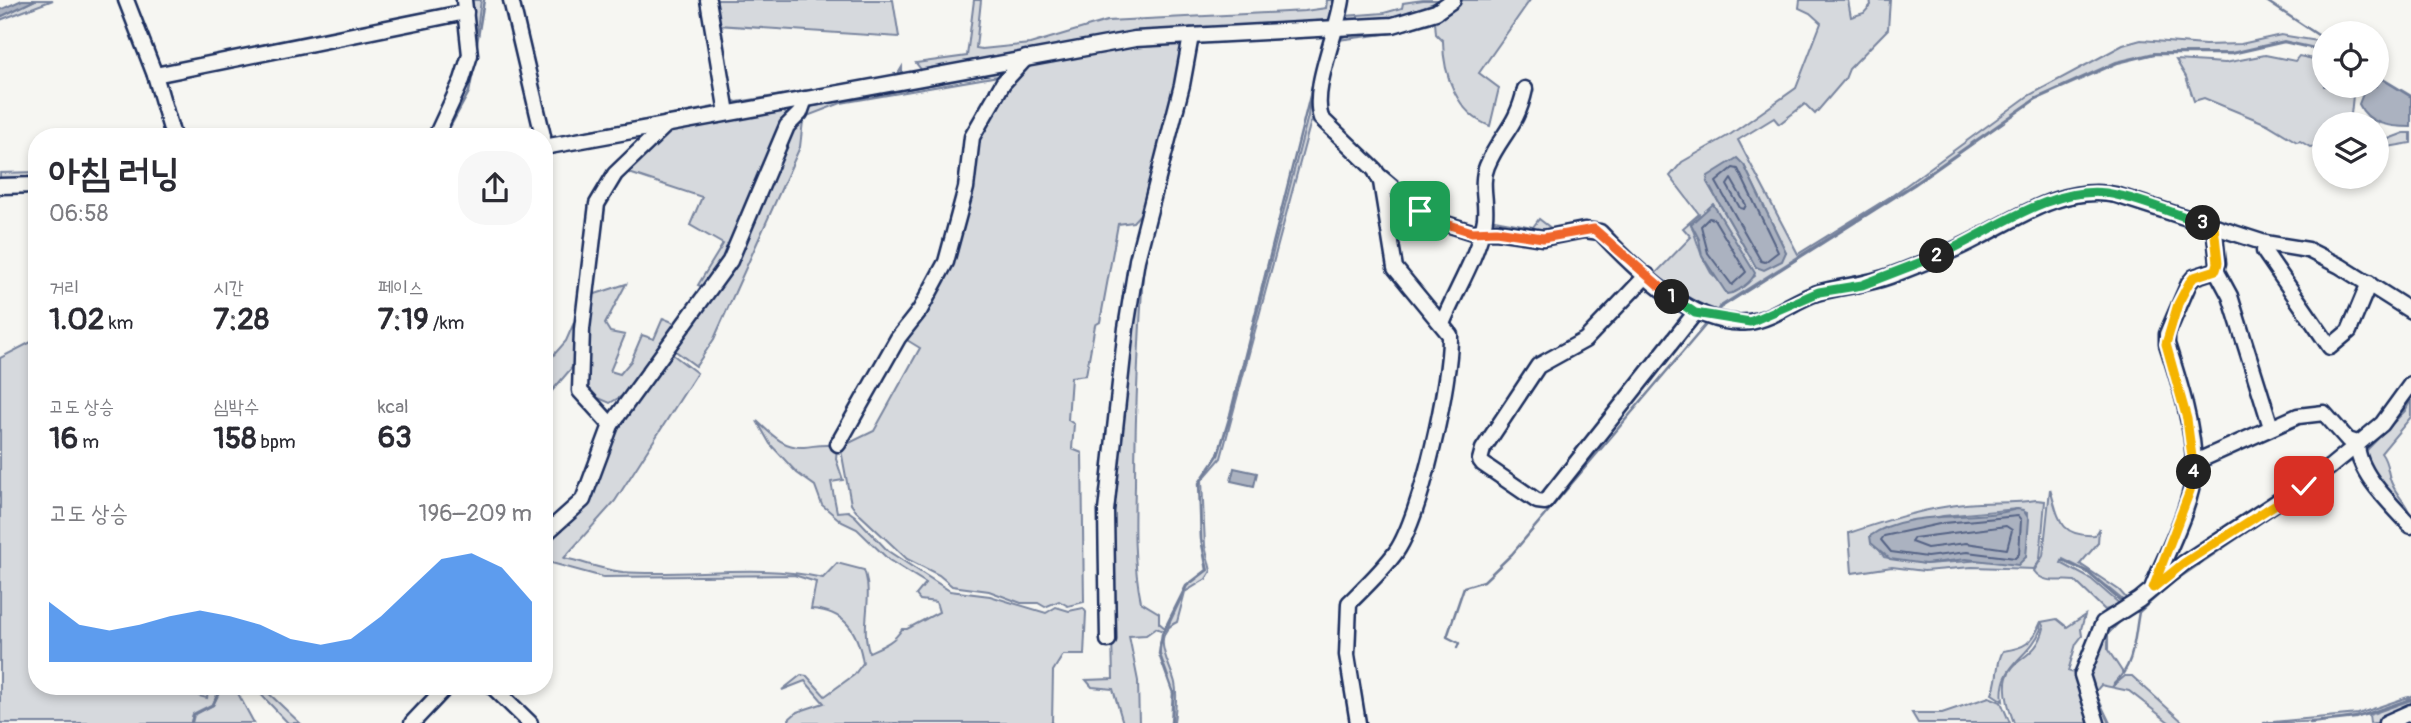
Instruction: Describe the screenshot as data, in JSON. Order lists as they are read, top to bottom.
{
  "page": {
    "heading": ["아침 러닝", "06:58"],
    "pins": [
      "3",
      "2",
      "1",
      "4"
    ],
    "stats": [
      ["거리", "1.02 km"],
      ["시간", "7:28"],
      ["페이스", "7:19 /km"],
      ["고도 상승", "16 m"],
      ["심박수", "158 bpm"],
      ["kcal", "63"]
    ],
    "chart": ["고도 상승", "196–209 m"]
  }
}
